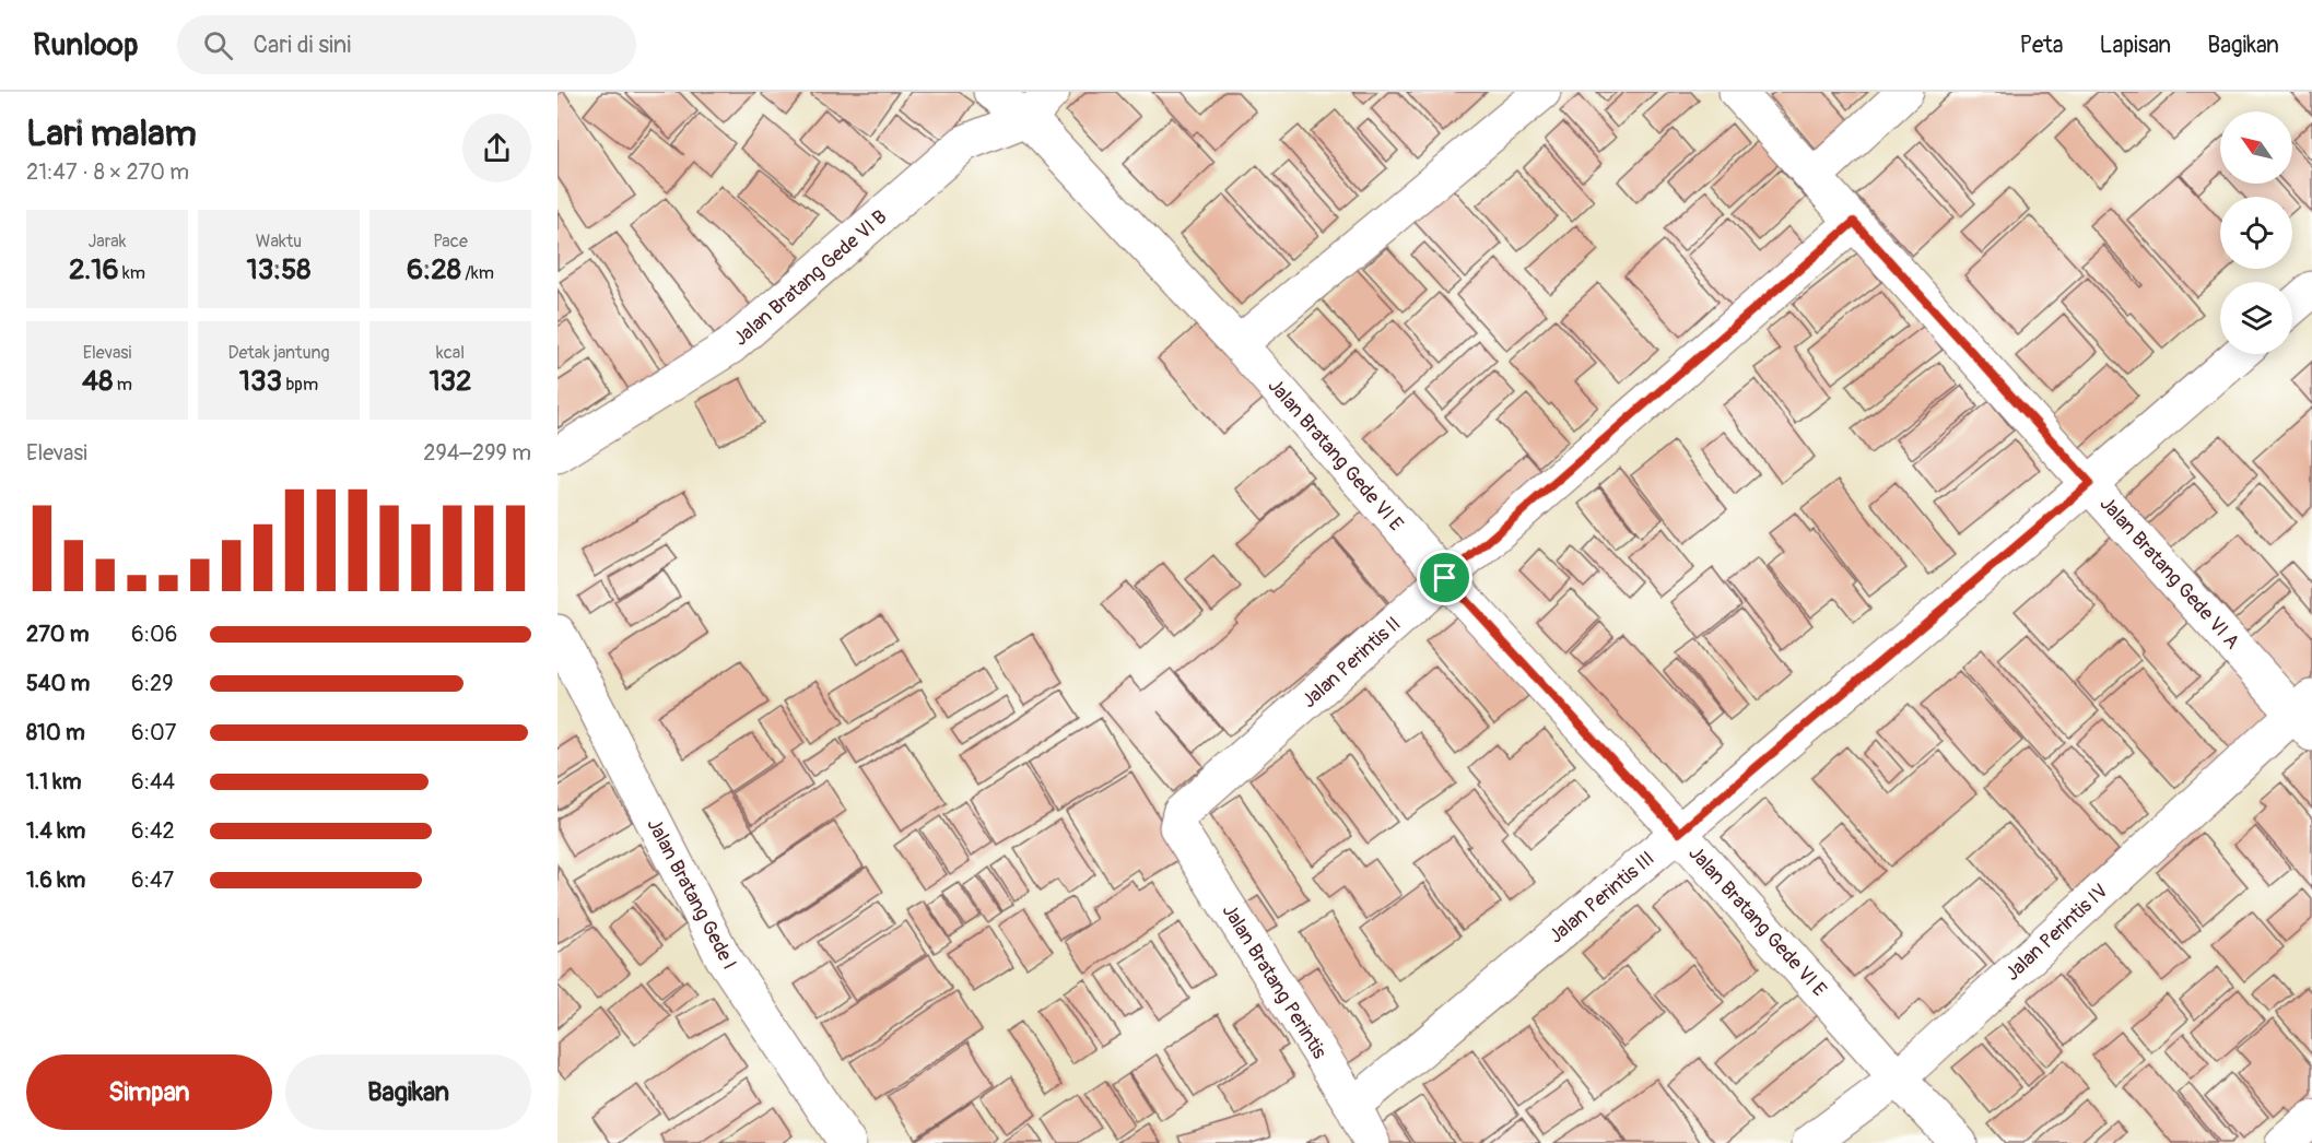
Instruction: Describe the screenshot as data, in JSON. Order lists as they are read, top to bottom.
{
  "streets": {
    "street": [
      "Jalan Bratang Gede VI B",
      "Jalan Bratang Gede VI E",
      "Jalan Bratang Gede VI A",
      "Jalan Perintis II",
      "Jalan Bratang Gede I",
      "Jalan Perintis III",
      "Jalan Perintis IV",
      "Jalan Bratang Perintis"
    ]
  },
  "crossings": [
    ["Jalan Bratang Gede VI B", "Jalan Bratang Gede VI E"],
    ["Jalan Bratang Gede VI E", "Jalan Perintis II"],
    ["Jalan Bratang Gede VI E", "Jalan Perintis III"],
    ["Jalan Bratang Gede VI E", "Jalan Perintis IV"],
    ["Jalan Bratang Gede VI A", "Jalan Perintis II"],
    ["Jalan Bratang Gede VI A", "Jalan Perintis III"],
    ["Jalan Bratang Gede VI A", "Jalan Perintis IV"],
    ["Jalan Perintis II", "Jalan Bratang Perintis"],
    ["Jalan Perintis III", "Jalan Bratang Perintis"]
  ],
  "north": "top left",
  "page": {
    "header": "Runloop",
    "search": "Cari di sini",
    "nav": ["Peta", "Lapisan", "Bagikan"],
    "heading": ["Lari malam", "21:47 · 8 × 270 m"],
    "stats": [
      ["Jarak", "2.16 km"],
      ["Waktu", "13:58"],
      ["Pace", "6:28 /km"],
      ["Elevasi", "48 m"],
      ["Detak jantung", "133 bpm"],
      ["kcal", "132"]
    ],
    "chart": ["Elevasi", "294–299 m"],
    "list": [
      {
        "name": "270 m",
        "note": "6:06"
      },
      {
        "name": "540 m",
        "note": "6:29"
      },
      {
        "name": "810 m",
        "note": "6:07"
      },
      {
        "name": "1.1 km",
        "note": "6:44"
      },
      {
        "name": "1.4 km",
        "note": "6:42"
      },
      {
        "name": "1.6 km",
        "note": "6:47"
      }
    ],
    "buttons": ["Simpan", "Bagikan"]
  }
}
